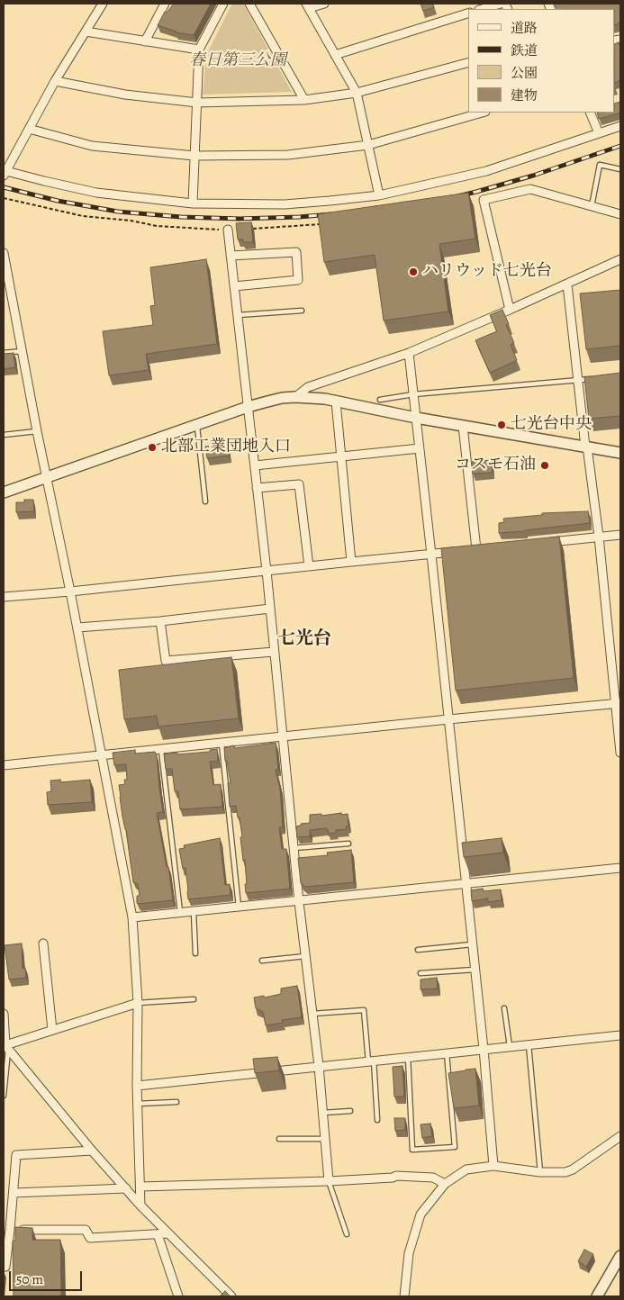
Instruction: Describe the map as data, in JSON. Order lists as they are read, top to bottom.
{
  "districts": ["七光台"],
  "parks": ["春日第三公園"],
  "places": [
    "ハリウッド七光台",
    "七光台中央",
    "北部工業団地入口",
    "コスモ石油"
  ],
  "legend": [
    "道路",
    "鉄道",
    "公園",
    "建物"
  ],
  "scale_bar": "50 m"
}
